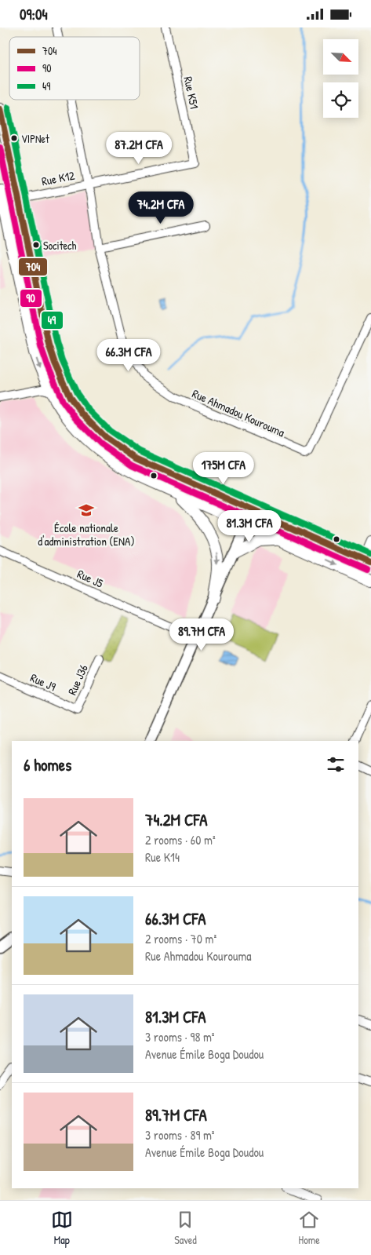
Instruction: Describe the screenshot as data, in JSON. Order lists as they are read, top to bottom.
{
  "streets": {
    "street": [
      "Rue K51",
      "Rue K12",
      "Rue Ahmadou Kourouma",
      "Rue J5",
      "Rue J36",
      "Rue J9"
    ]
  },
  "crossings": [
    ["Rue K51", "Rue K12"],
    ["Rue K12", "Rue Ahmadou Kourouma"],
    ["Rue J36", "Rue J9"]
  ],
  "places": {
    "other": ["VIPNet", "Socitech"],
    "school or university": ["École nationale d'administration (ENA)"]
  },
  "lines": ["transit line 49", "transit line 704", "transit line 90"],
  "legend": ["704", "90", "49"],
  "north": "bottom right",
  "page": {
    "status": "09:04",
    "price": [
      "87.2M CFA",
      "74.2M CFA",
      "66.3M CFA",
      "175M CFA",
      "81.3M CFA",
      "89.7M CFA"
    ],
    "heading": "6 homes",
    "list": [
      {
        "name": "74.2M CFA",
        "note": "2 rooms · 60 m² · Rue K14"
      },
      {
        "name": "66.3M CFA",
        "note": "2 rooms · 70 m² · Rue Ahmadou Kourouma"
      },
      {
        "name": "81.3M CFA",
        "note": "3 rooms · 98 m² · Avenue Émile Boga Doudou"
      },
      {
        "name": "89.7M CFA",
        "note": "3 rooms · 89 m² · Avenue Émile Boga Doudou"
      }
    ],
    "tabs": ["Map", "Saved", "Home"]
  }
}
